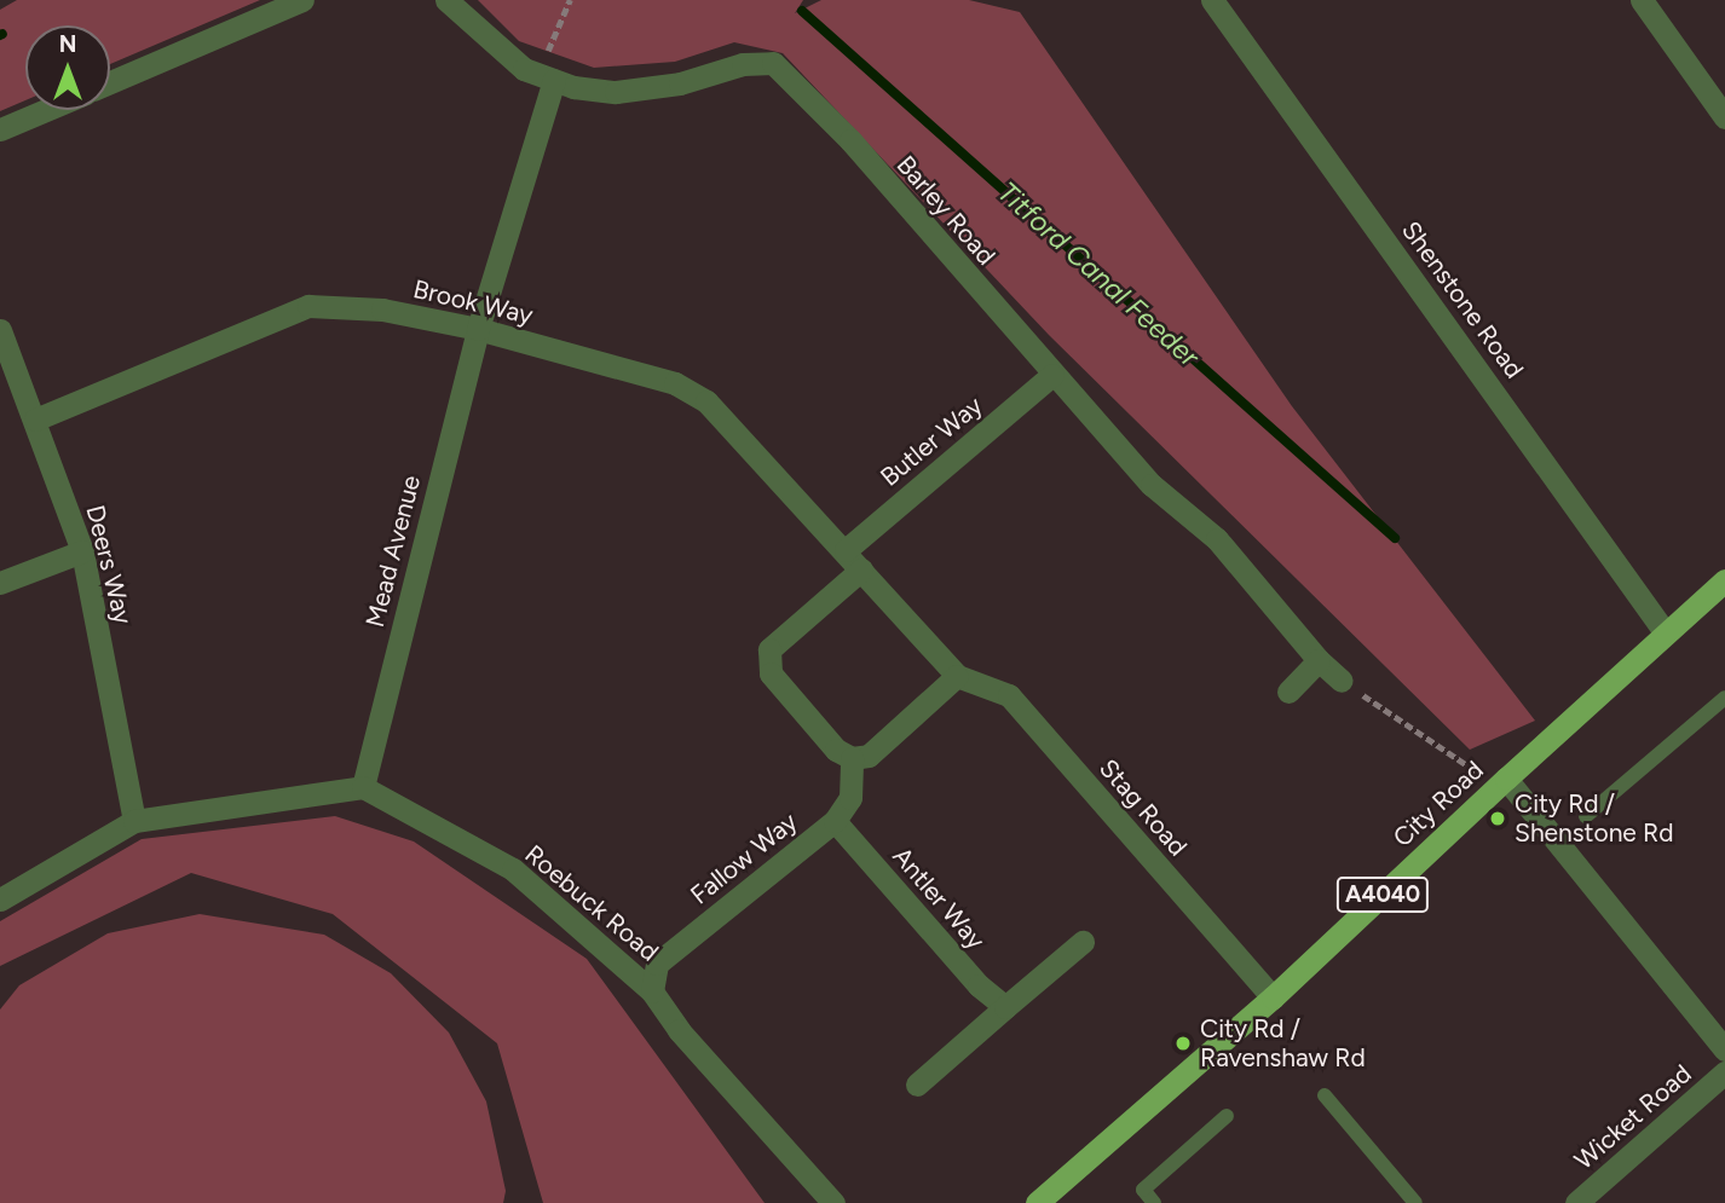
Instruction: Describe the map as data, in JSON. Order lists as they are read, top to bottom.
{
  "streets": {
    "main road": ["City Road", "A4040"],
    "street": [
      "Barley Road",
      "Shenstone Road",
      "Brook Way",
      "Butler Way",
      "Mead Avenue",
      "Deers Way",
      "Stag Road",
      "Fallow Way",
      "Antler Way",
      "Roebuck Road",
      "Wicket Road"
    ]
  },
  "crossings": [
    ["Barley Road", "Butler Way"],
    ["Barley Road", "Mead Avenue"],
    ["Shenstone Road", "City Road"],
    ["Brook Way", "Butler Way"],
    ["Brook Way", "Mead Avenue"],
    ["Brook Way", "Deers Way"],
    ["Brook Way", "Stag Road"],
    ["Mead Avenue", "Roebuck Road"],
    ["City Road", "Stag Road"],
    ["Fallow Way", "Antler Way"],
    ["Fallow Way", "Roebuck Road"]
  ],
  "water": ["Titford Canal Feeder"],
  "places": ["City Rd / Shenstone Rd", "City Rd / Ravenshaw Rd"],
  "north": "top"
}
